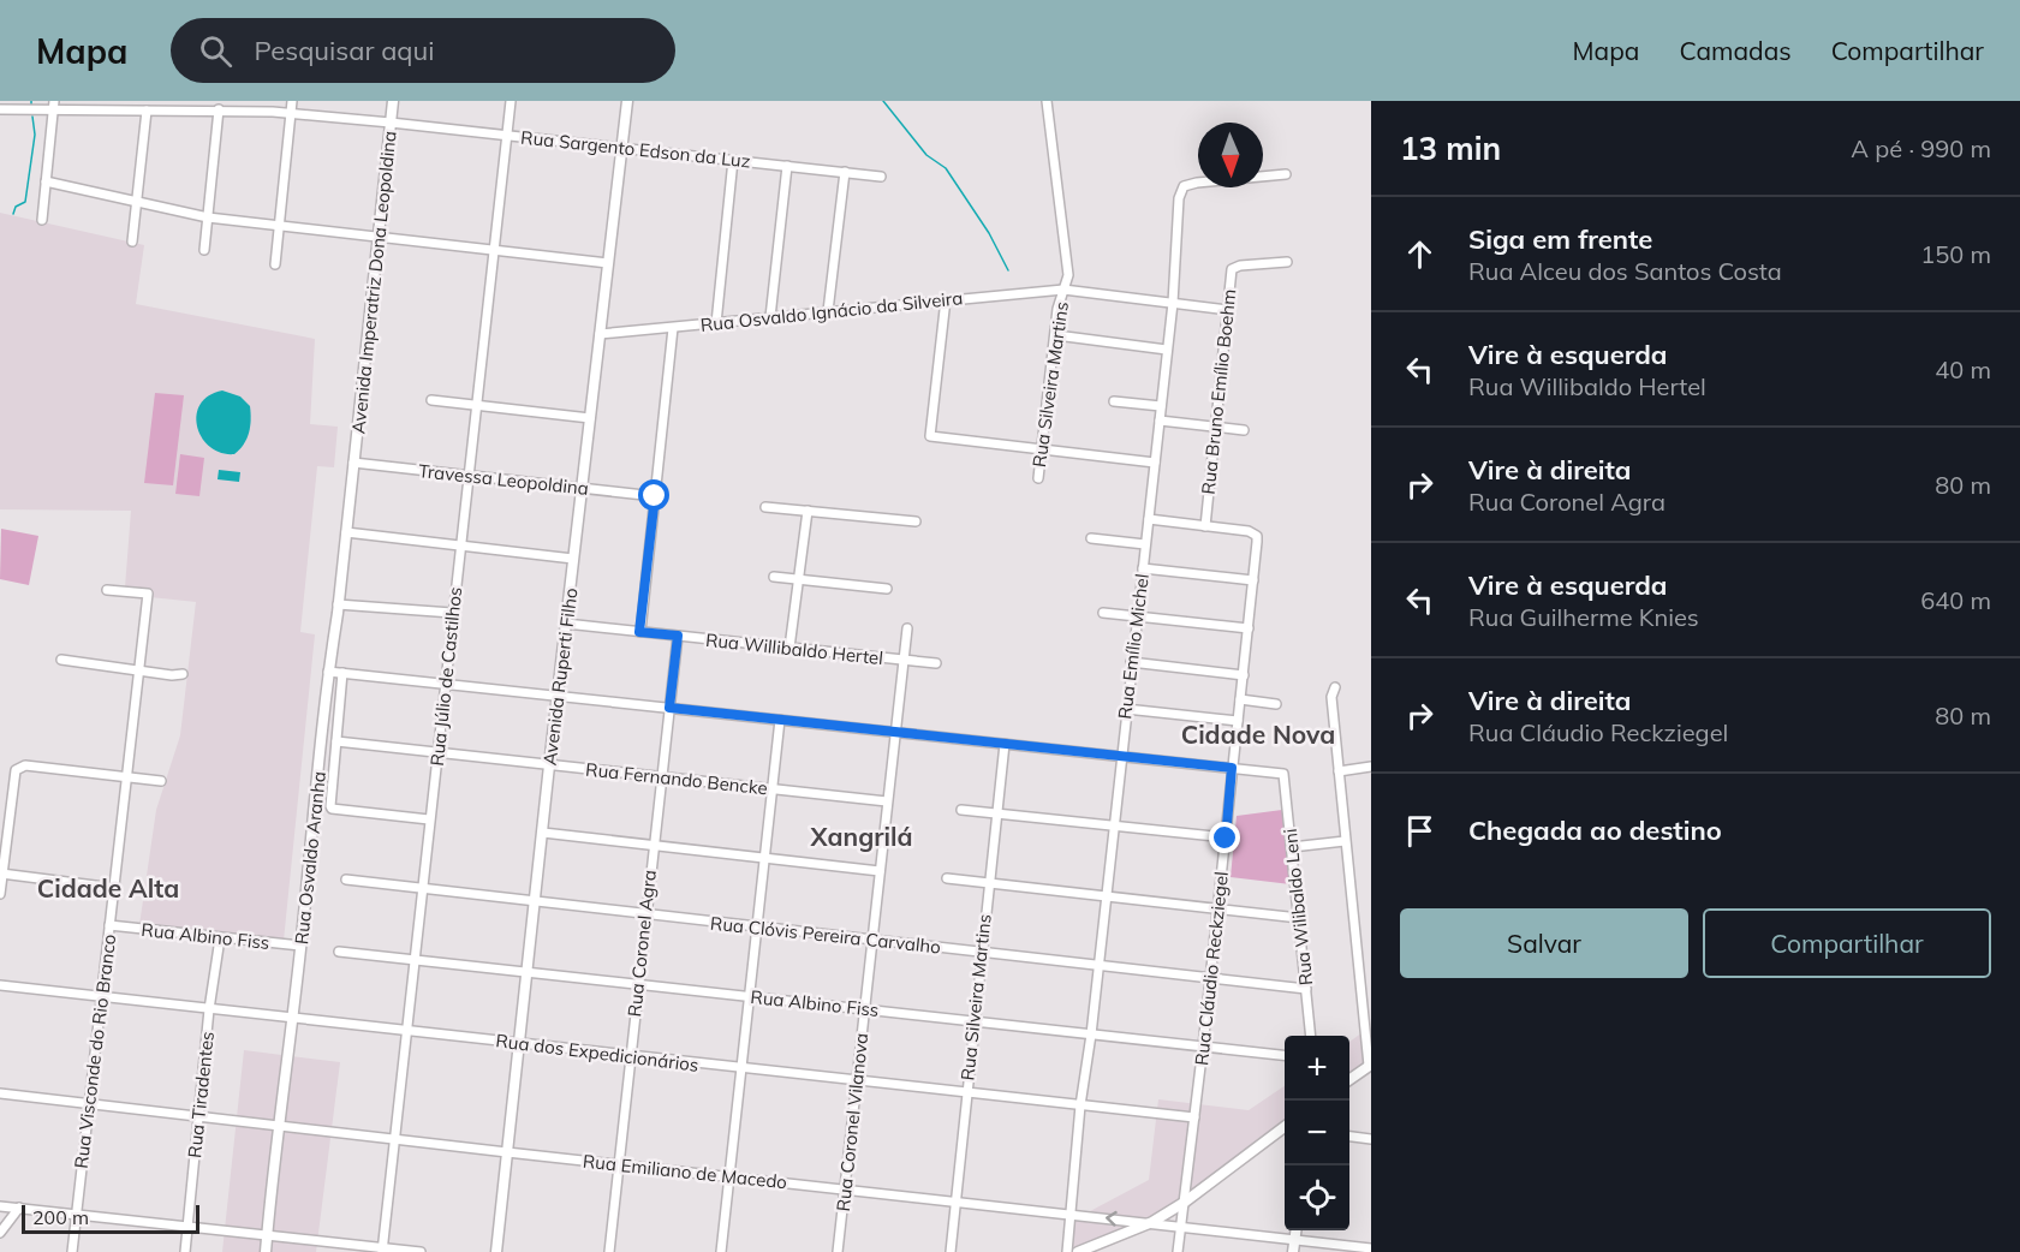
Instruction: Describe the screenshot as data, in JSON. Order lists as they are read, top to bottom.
{
  "streets": {
    "main road": ["Avenida Imperatriz Dona Leopoldina", "Avenida Ruperti Filho", "Rua Osvaldo Aranha"],
    "street": [
      "Rua Sargento Edson da Luz",
      "Rua Osvaldo Ignácio da Silveira",
      "Rua Silveira Martins",
      "Rua Bruno Emílio Boehm",
      "Travessa Leopoldina",
      "Rua Emílio Michel",
      "Rua Willibaldo Hertel",
      "Rua Júlio de Castilhos",
      "Rua Fernando Bencke",
      "Rua Wilibaldo Leni",
      "Rua Clóvis Pereira Carvalho",
      "Rua Albino Fiss",
      "Rua Coronel Agra",
      "Rua Cláudio Reckziegel",
      "Rua Visconde do Rio Branco",
      "Rua dos Expedicionários",
      "Rua Tiradentes",
      "Rua Coronel Vilanova",
      "Rua Emiliano de Macedo"
    ]
  },
  "crossings": [
    ["Rua Sargento Edson da Luz", "Avenida Imperatriz Dona Leopoldina"],
    ["Rua Sargento Edson da Luz", "Rua Júlio de Castilhos"],
    ["Rua Sargento Edson da Luz", "Avenida Ruperti Filho"],
    ["Avenida Imperatriz Dona Leopoldina", "Travessa Leopoldina"],
    ["Avenida Imperatriz Dona Leopoldina", "Rua Osvaldo Aranha"],
    ["Rua Osvaldo Ignácio da Silveira", "Rua Silveira Martins"],
    ["Rua Osvaldo Ignácio da Silveira", "Rua Bruno Emílio Boehm"],
    ["Rua Osvaldo Ignácio da Silveira", "Rua Emílio Michel"],
    ["Rua Osvaldo Ignácio da Silveira", "Avenida Ruperti Filho"],
    ["Rua Silveira Martins", "Rua Clóvis Pereira Carvalho"],
    ["Rua Silveira Martins", "Rua Albino Fiss"],
    ["Rua Silveira Martins", "Rua dos Expedicionários"],
    ["Rua Silveira Martins", "Rua Emiliano de Macedo"],
    ["Rua Bruno Emílio Boehm", "Rua Cláudio Reckziegel"],
    ["Travessa Leopoldina", "Rua Júlio de Castilhos"],
    ["Travessa Leopoldina", "Avenida Ruperti Filho"],
    ["Travessa Leopoldina", "Rua Osvaldo Aranha"],
    ["Rua Emílio Michel", "Rua Clóvis Pereira Carvalho"],
    ["Rua Emílio Michel", "Rua Albino Fiss"],
    ["Rua Emílio Michel", "Rua Cláudio Reckziegel"],
    ["Rua Emílio Michel", "Rua dos Expedicionários"],
    ["Rua Emílio Michel", "Rua Emiliano de Macedo"],
    ["Rua Willibaldo Hertel", "Avenida Ruperti Filho"],
    ["Rua Willibaldo Hertel", "Rua Coronel Agra"],
    ["Rua Júlio de Castilhos", "Rua Fernando Bencke"],
    ["Rua Júlio de Castilhos", "Rua Clóvis Pereira Carvalho"],
    ["Rua Júlio de Castilhos", "Rua Albino Fiss"],
    ["Rua Júlio de Castilhos", "Rua dos Expedicionários"],
    ["Rua Júlio de Castilhos", "Rua Emiliano de Macedo"],
    ["Avenida Ruperti Filho", "Rua Fernando Bencke"],
    ["Avenida Ruperti Filho", "Rua Clóvis Pereira Carvalho"],
    ["Avenida Ruperti Filho", "Rua Albino Fiss"],
    ["Avenida Ruperti Filho", "Rua dos Expedicionários"],
    ["Avenida Ruperti Filho", "Rua Emiliano de Macedo"],
    ["Rua Fernando Bencke", "Rua Coronel Agra"],
    ["Rua Fernando Bencke", "Rua Coronel Vilanova"],
    ["Rua Osvaldo Aranha", "Rua Albino Fiss"],
    ["Rua Osvaldo Aranha", "Rua dos Expedicionários"],
    ["Rua Osvaldo Aranha", "Rua Emiliano de Macedo"],
    ["Rua Wilibaldo Leni", "Rua Clóvis Pereira Carvalho"],
    ["Rua Wilibaldo Leni", "Rua Cláudio Reckziegel"],
    ["Rua Clóvis Pereira Carvalho", "Rua Coronel Agra"],
    ["Rua Clóvis Pereira Carvalho", "Rua Cláudio Reckziegel"],
    ["Rua Clóvis Pereira Carvalho", "Rua Coronel Vilanova"],
    ["Rua Albino Fiss", "Rua Coronel Agra"],
    ["Rua Albino Fiss", "Rua Cláudio Reckziegel"],
    ["Rua Albino Fiss", "Rua Visconde do Rio Branco"],
    ["Rua Albino Fiss", "Rua Tiradentes"],
    ["Rua Albino Fiss", "Rua Coronel Vilanova"],
    ["Rua Coronel Agra", "Rua dos Expedicionários"],
    ["Rua Coronel Agra", "Rua Emiliano de Macedo"],
    ["Rua Cláudio Reckziegel", "Rua dos Expedicionários"],
    ["Rua Cláudio Reckziegel", "Rua Emiliano de Macedo"],
    ["Rua Visconde do Rio Branco", "Rua dos Expedicionários"],
    ["Rua Visconde do Rio Branco", "Rua Emiliano de Macedo"],
    ["Rua dos Expedicionários", "Rua Tiradentes"],
    ["Rua dos Expedicionários", "Rua Coronel Vilanova"],
    ["Rua Tiradentes", "Rua Emiliano de Macedo"],
    ["Rua Coronel Vilanova", "Rua Emiliano de Macedo"]
  ],
  "districts": ["Cidade Nova", "Xangrilá", "Cidade Alta"],
  "scale_bar": "200 m",
  "north": "bottom",
  "page": {
    "header": "Mapa",
    "search": "Pesquisar aqui",
    "nav": ["Mapa", "Camadas", "Compartilhar"],
    "heading": ["13 min", "A pé · 990 m"],
    "list": [
      ["Siga em frente", "Rua Alceu dos Santos Costa", "150 m"],
      ["Vire à esquerda", "Rua Willibaldo Hertel", "40 m"],
      ["Vire à direita", "Rua Coronel Agra", "80 m"],
      ["Vire à esquerda", "Rua Guilherme Knies", "640 m"],
      ["Vire à direita", "Rua Cláudio Reckziegel", "80 m"],
      "Chegada ao destino"
    ],
    "buttons": ["Salvar", "Compartilhar"],
    "map_buttons": ["+", "−"],
    "scale": "200 m"
  }
}
